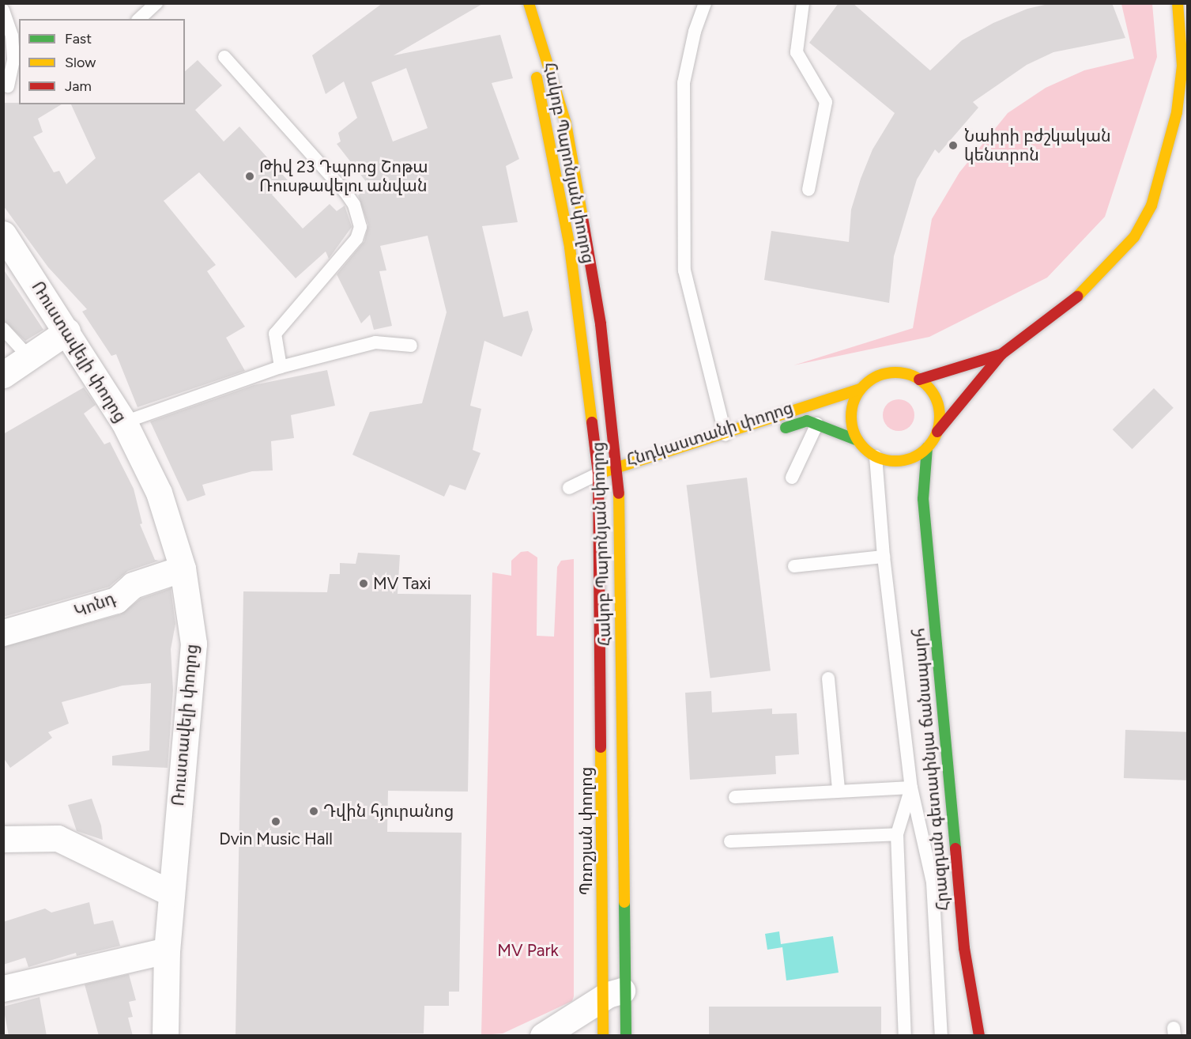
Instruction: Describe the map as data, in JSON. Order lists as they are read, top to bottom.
{
  "streets": {
    "street": [
      "Հակոբ Պարոնյան փողոց",
      "Ռուստավելի փողոց",
      "Հնդկաստանի փողոց",
      "Կոնդ",
      "Հրազդան գետափնյա ճանապարհ",
      "Պռոշյան փողոց"
    ]
  },
  "crossings": [
    ["Հակոբ Պարոնյան փողոց", "Հնդկաստանի փողոց"],
    ["Հակոբ Պարոնյան փողոց", "Պռոշյան փողոց"],
    ["Ռուստավելի փողոց", "Կոնդ"],
    ["Հնդկաստանի փողոց", "Հրազդան գետափնյա ճանապարհ"]
  ],
  "parks": ["MV Park"],
  "places": [
    "Նաիրի բժշկական կենտրոն",
    "Թիվ 23 Դպրոց Շոթա Ռուսթավելու անվան",
    "MV Taxi",
    "Դվին հյուրանոց",
    "Dvin Music Hall"
  ],
  "legend": ["Fast", "Slow", "Jam"]
}
